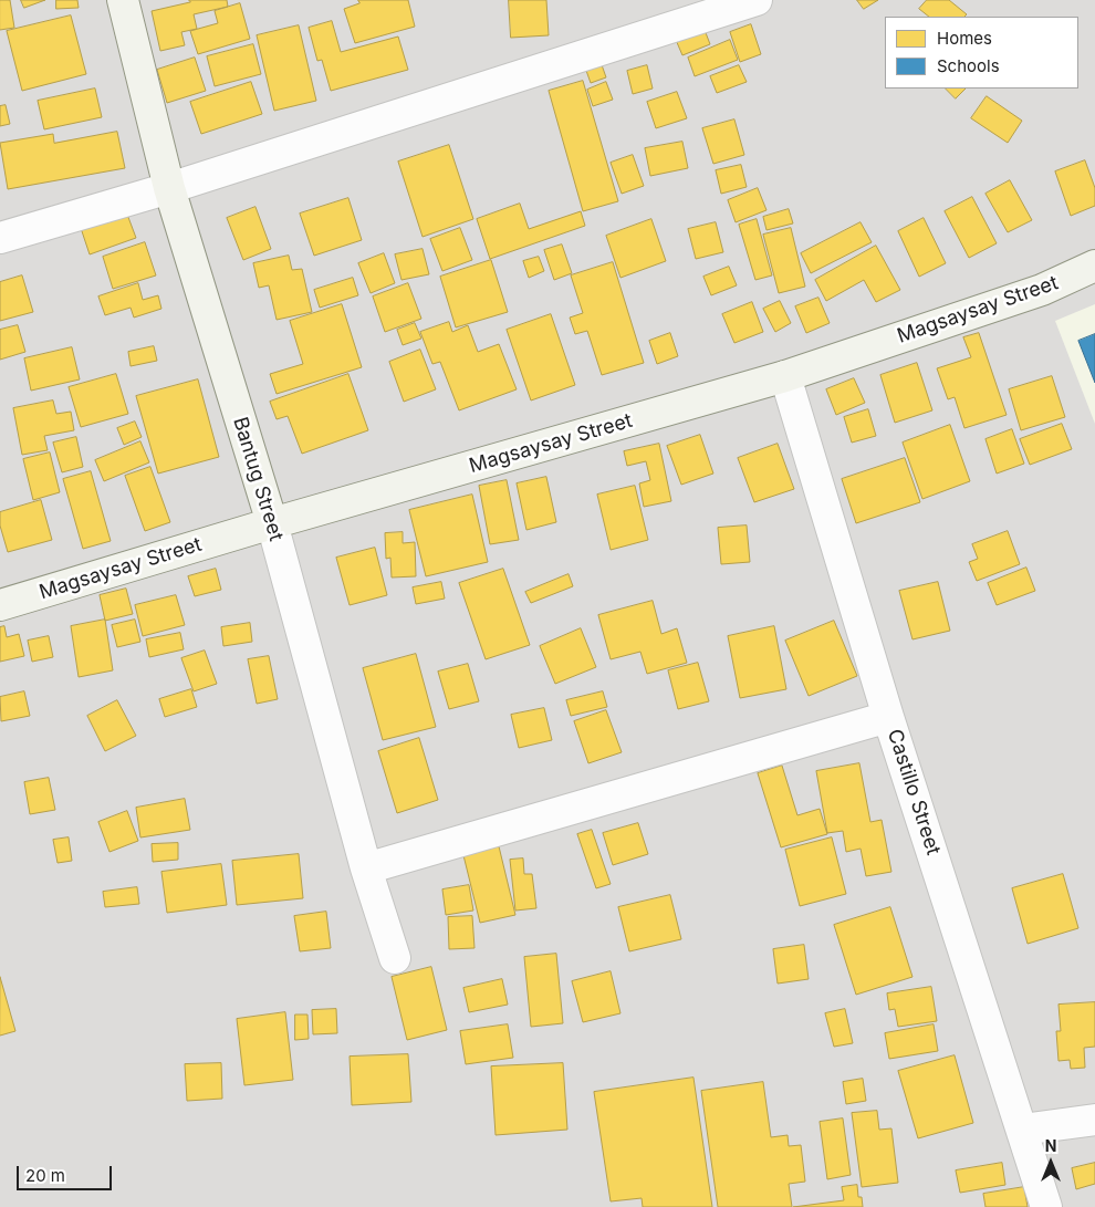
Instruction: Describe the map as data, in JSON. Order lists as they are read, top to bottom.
{
  "streets": {
    "street": ["Magsaysay Street", "Bantug Street", "Castillo Street"]
  },
  "crossings": [
    ["Magsaysay Street", "Bantug Street"],
    ["Magsaysay Street", "Castillo Street"]
  ],
  "legend": ["Homes", "Schools"],
  "scale_bar": "20 m",
  "north": "top"
}
